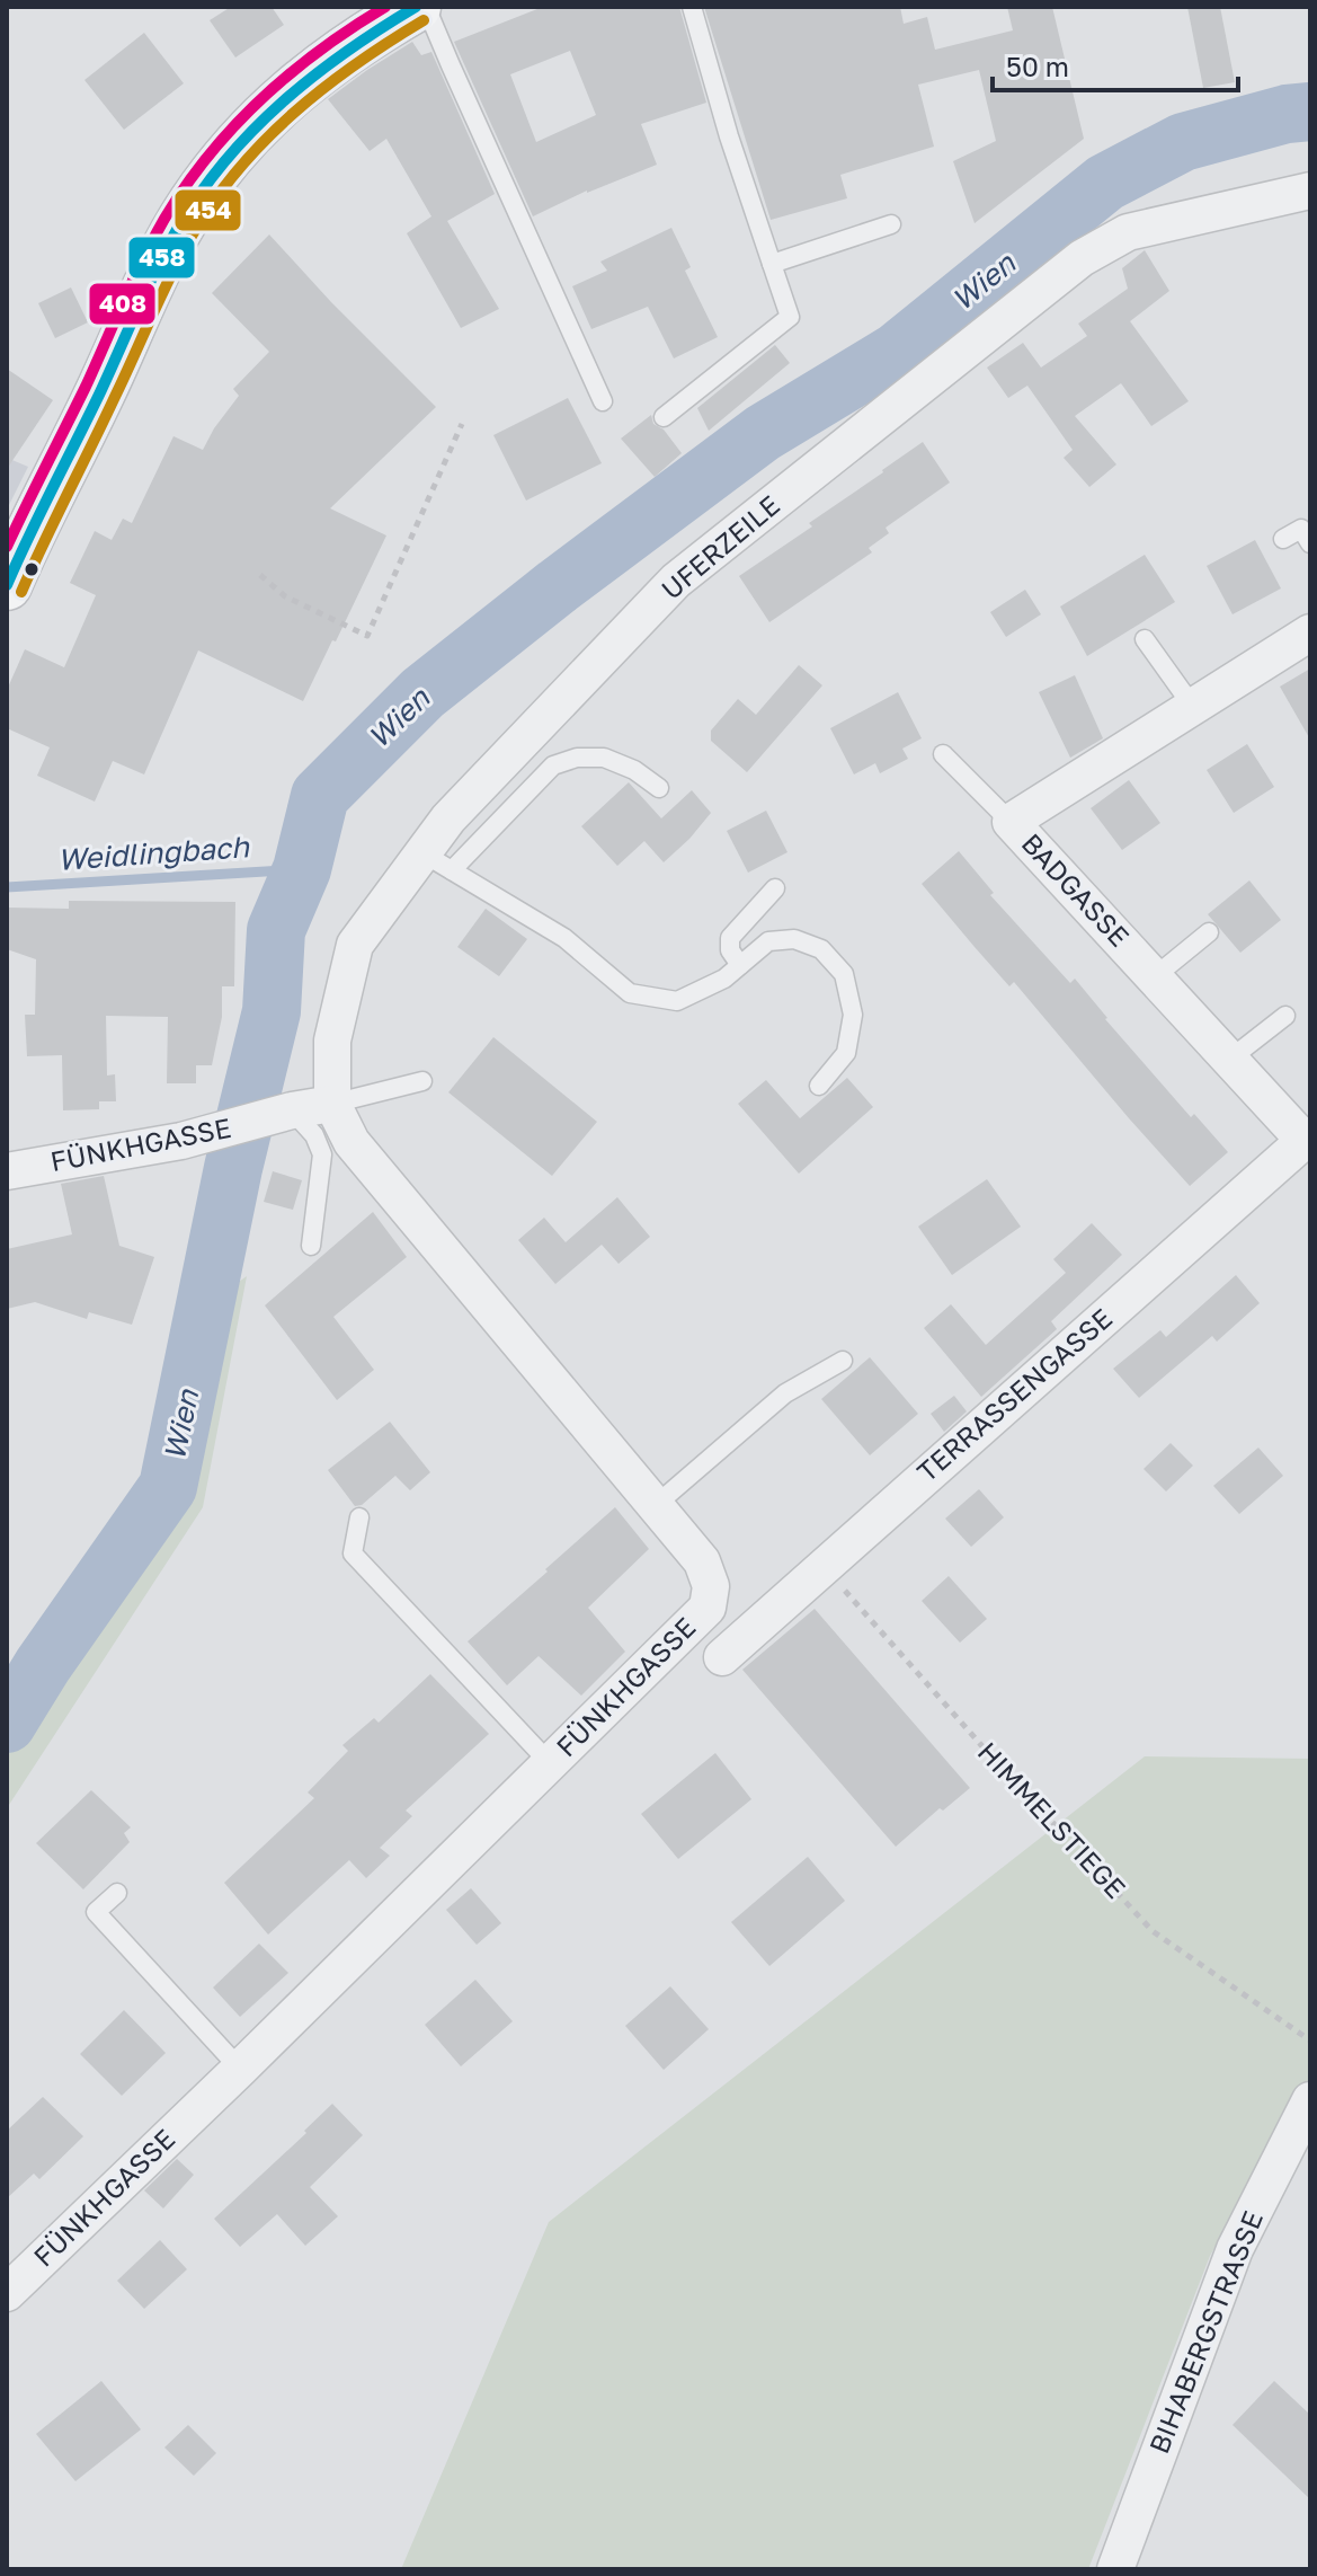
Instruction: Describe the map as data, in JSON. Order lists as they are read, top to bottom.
{
  "streets": {
    "street": [
      "UFERZEILE",
      "BADGASSE",
      "FÜNKHGASSE",
      "TERRASSENGASSE",
      "BIHABERGSTRASSE"
    ],
    "path": ["HIMMELSTIEGE"]
  },
  "crossings": [
    ["UFERZEILE", "FÜNKHGASSE"],
    ["BADGASSE", "TERRASSENGASSE"],
    ["TERRASSENGASSE", "HIMMELSTIEGE"]
  ],
  "water": ["Wien", "Weidlingbach"],
  "lines": ["transit line 458", "transit line 408", "transit line 454"],
  "scale_bar": "50 m"
}
